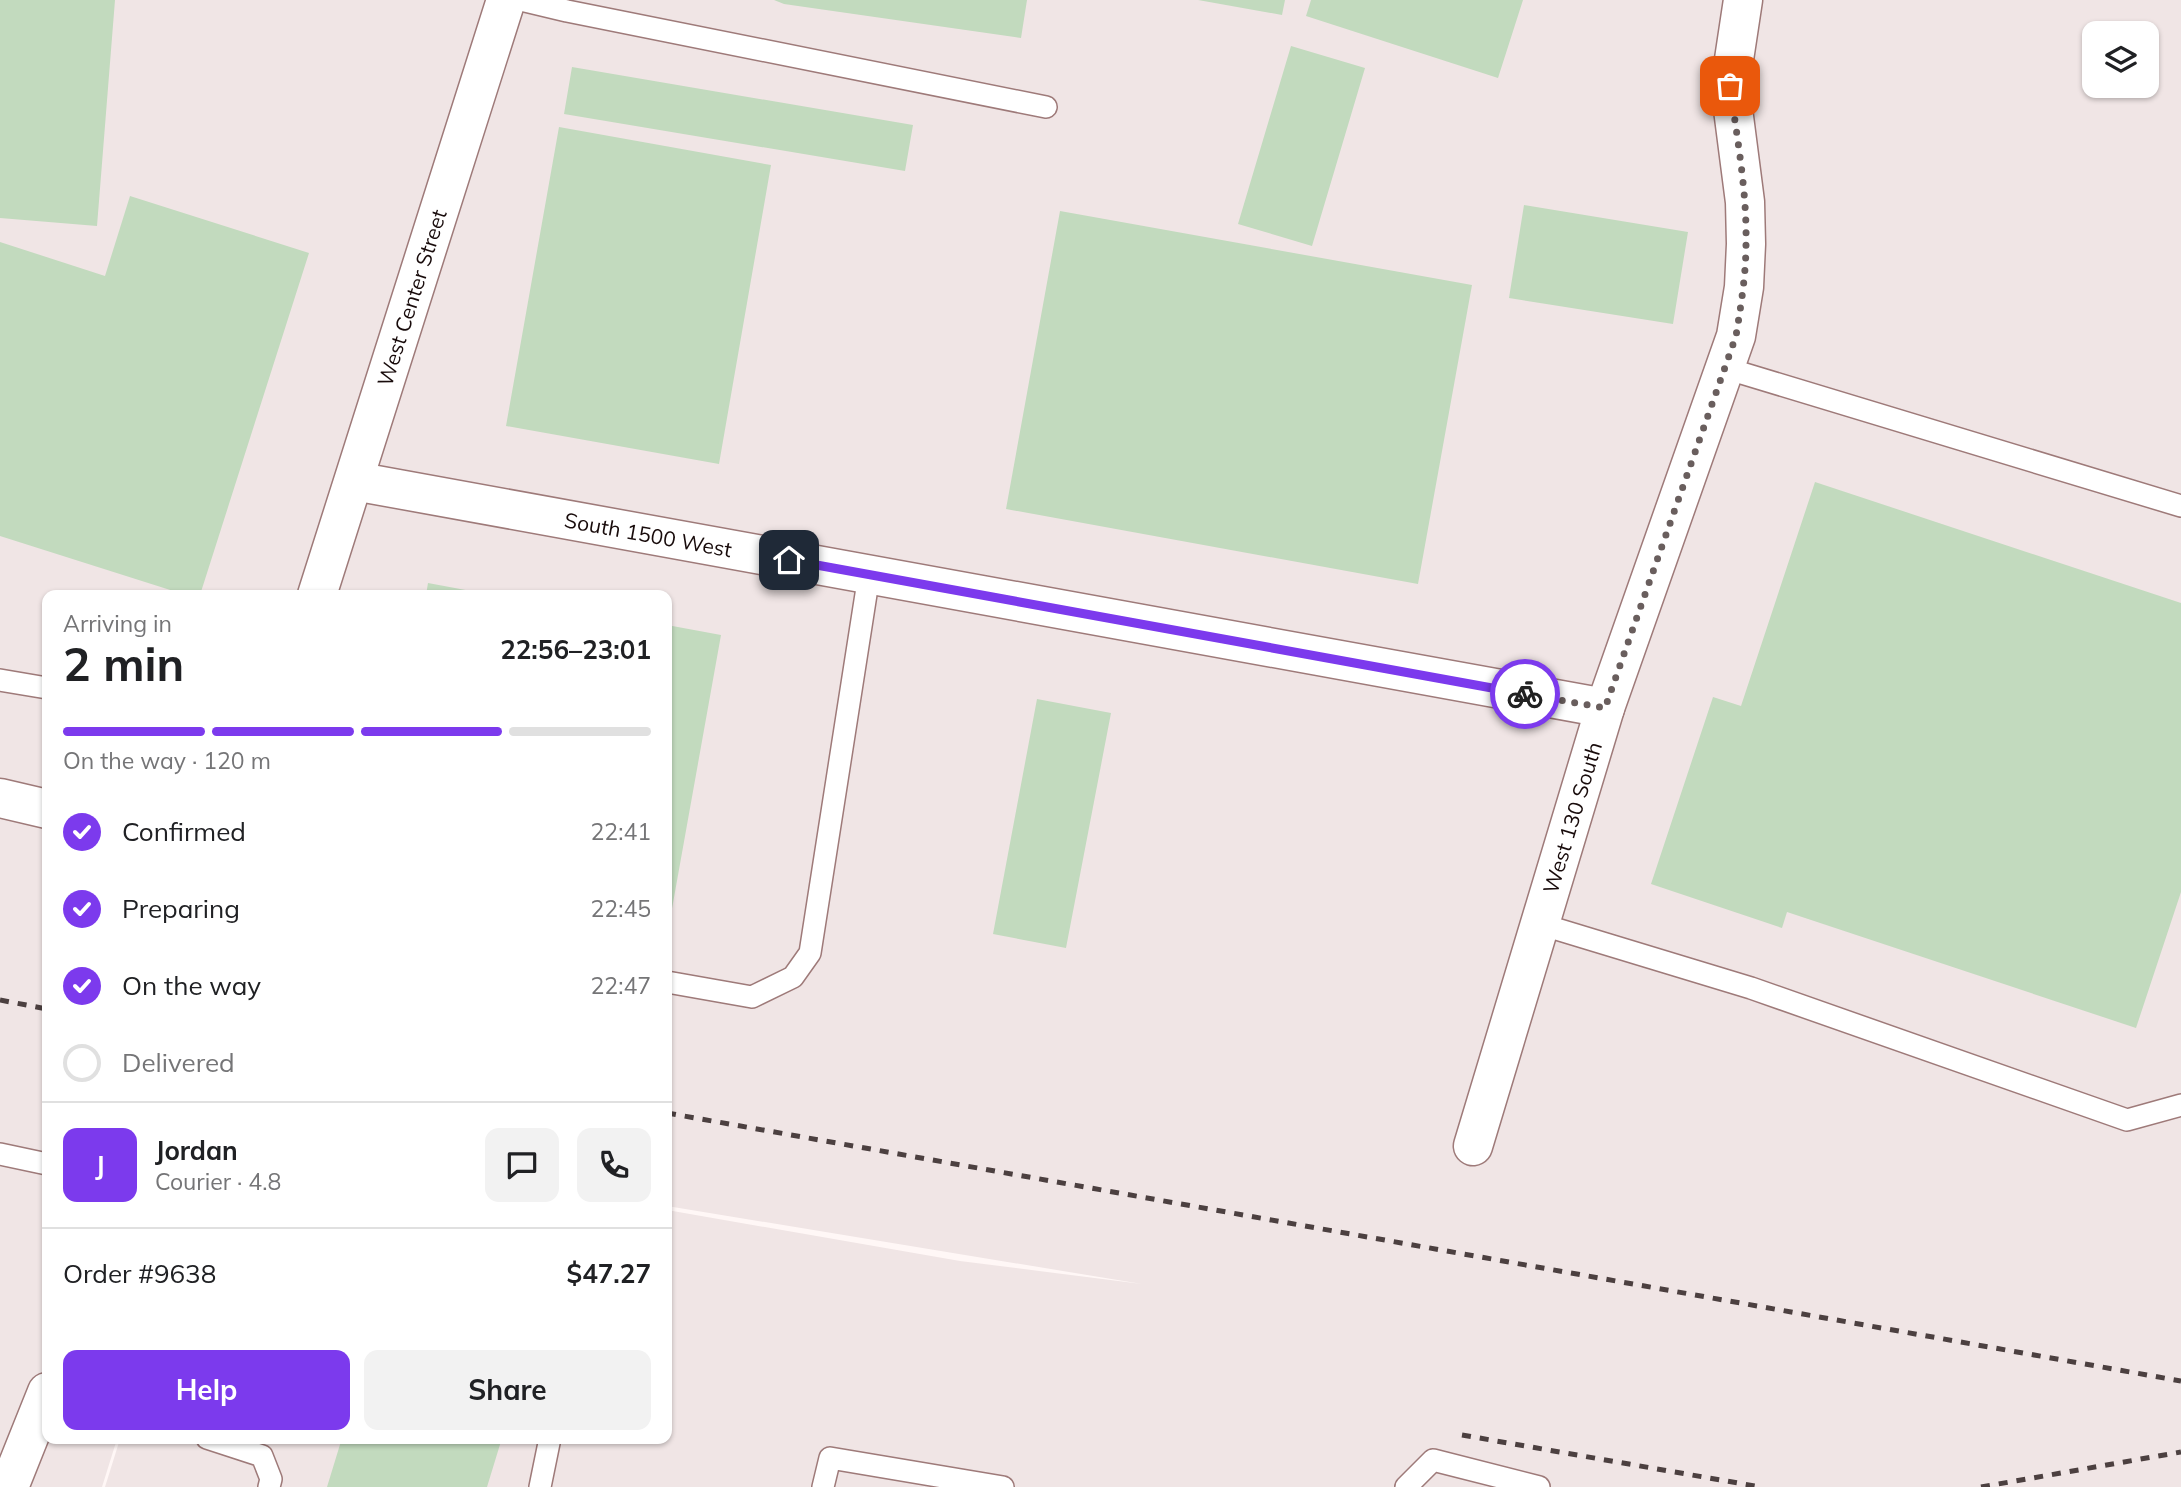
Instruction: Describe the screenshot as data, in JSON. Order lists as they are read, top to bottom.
{
  "streets": {
    "street": ["West Center Street", "South 1500 West", "West 130 South"]
  },
  "crossings": [
    ["West Center Street", "South 1500 West"],
    ["South 1500 West", "West 130 South"]
  ],
  "page": {
    "heading": ["2 min", "Arriving in", "22:56–23:01"],
    "panel": [
      "Jordan",
      "Courier · 4.8",
      "Order #9638",
      "$47.27"
    ],
    "bar": "On the way · 120 m",
    "list": [
      ["Confirmed", "22:41"],
      ["Preparing", "22:45"],
      ["On the way", "22:47"],
      "Delivered"
    ],
    "round": "J",
    "buttons": ["Help", "Share"]
  }
}
